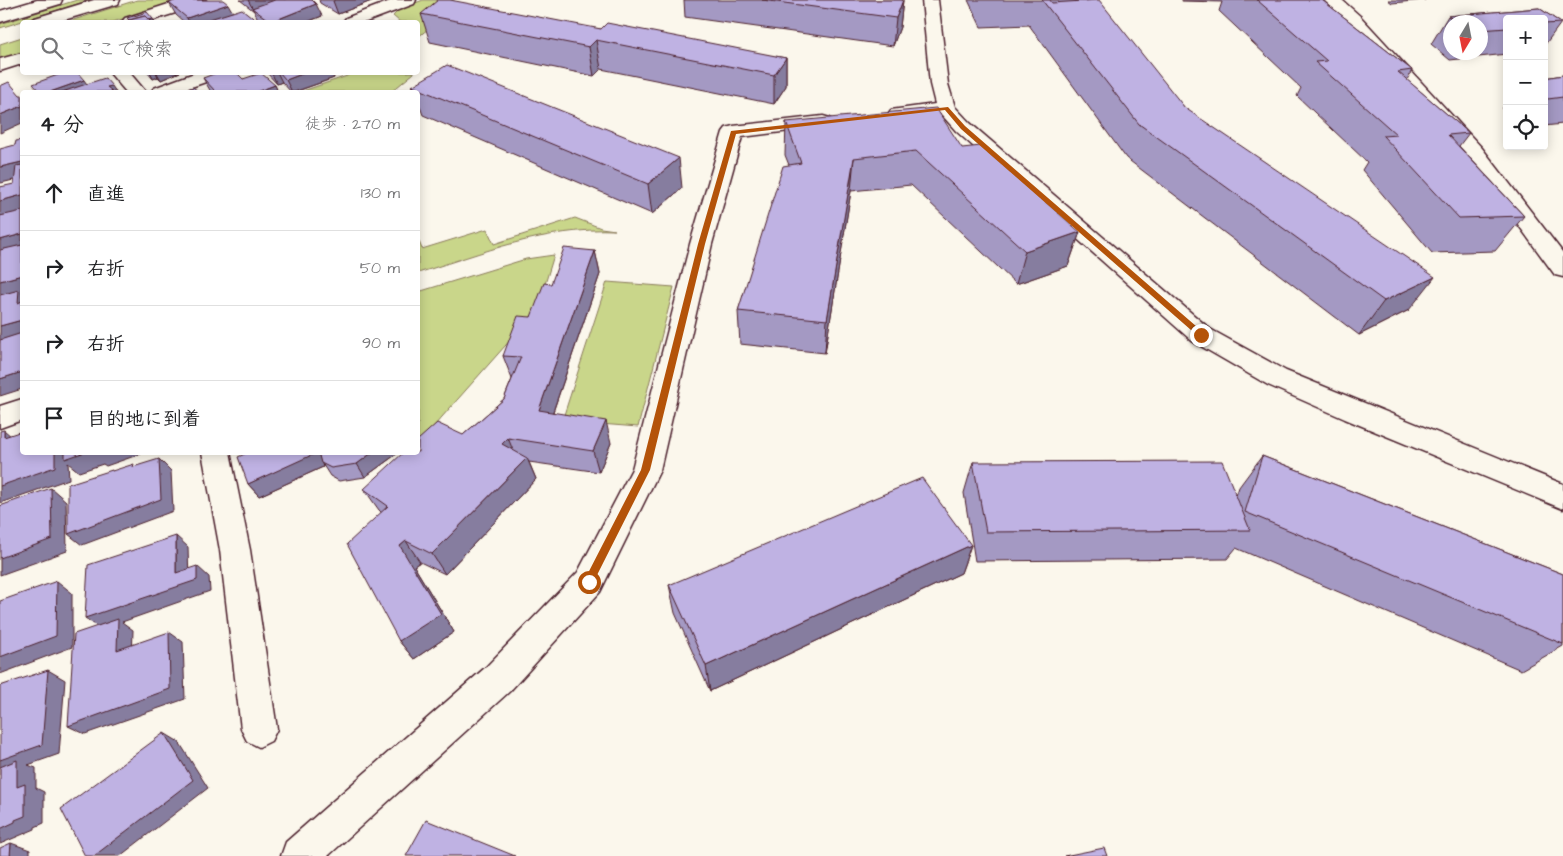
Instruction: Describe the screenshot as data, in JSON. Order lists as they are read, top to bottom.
{
  "north": "bottom",
  "page": {
    "map_buttons": ["+", "−"],
    "search": "ここで検索",
    "heading": ["4 分", "徒歩 · 270 m"],
    "list": [
      ["直進", "130 m"],
      ["右折", "50 m"],
      ["右折", "90 m"],
      "目的地に到着"
    ]
  }
}
